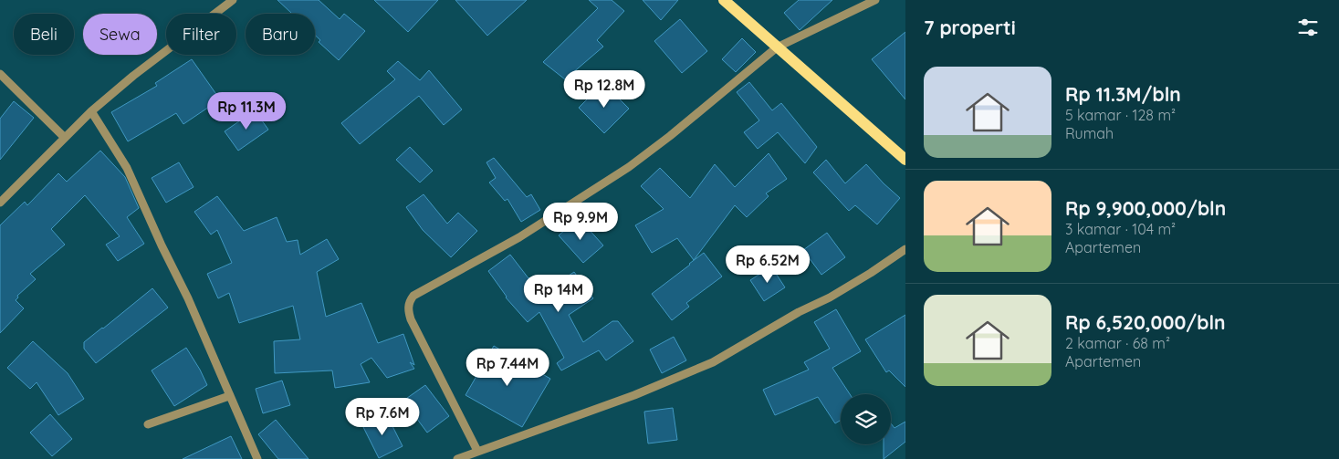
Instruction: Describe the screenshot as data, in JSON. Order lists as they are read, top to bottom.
{
  "page": {
    "heading": "7 properti",
    "chip": [
      "Beli",
      "Sewa",
      "Filter",
      "Baru"
    ],
    "list": [
      {
        "name": "Rp 11.3M/bln",
        "note": "5 kamar · 128 m² · Rumah"
      },
      {
        "name": "Rp 9,900,000/bln",
        "note": "3 kamar · 104 m² · Apartemen"
      },
      {
        "name": "Rp 6,520,000/bln",
        "note": "2 kamar · 68 m² · Apartemen"
      }
    ],
    "price": [
      "Rp 12.8M",
      "Rp 11.3M",
      "Rp 9.9M",
      "Rp 6.52M",
      "Rp 14M",
      "Rp 7.44M",
      "Rp 7.6M"
    ]
  }
}
